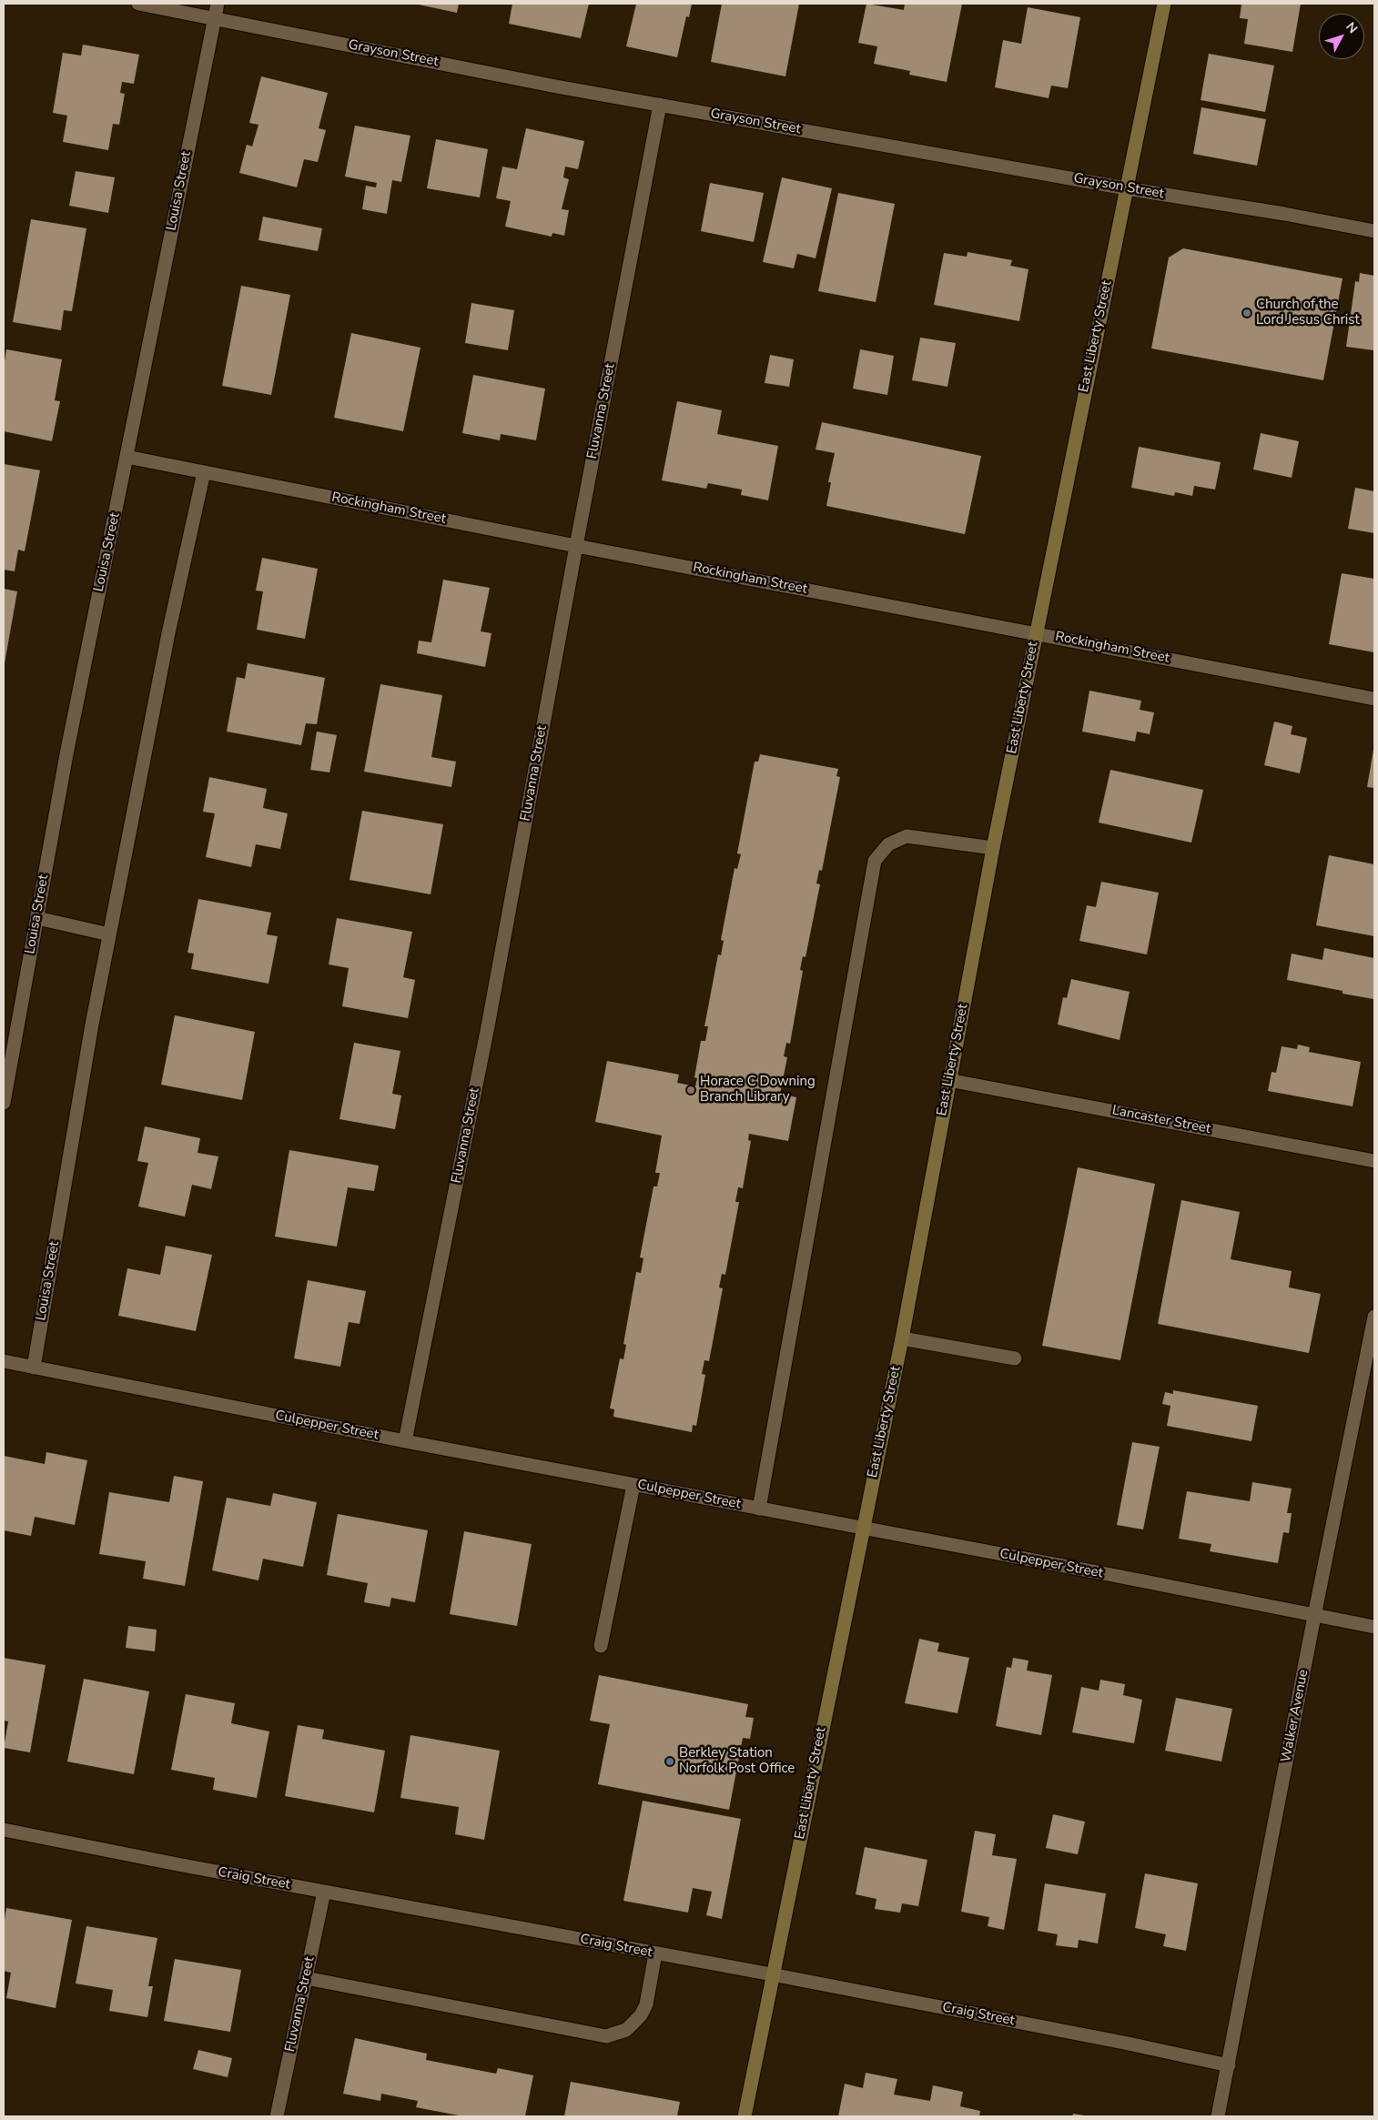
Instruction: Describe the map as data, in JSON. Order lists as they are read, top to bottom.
{
  "streets": {
    "main road": ["East Liberty Street"],
    "street": [
      "Grayson Street",
      "Louisa Street",
      "Fluvanna Street",
      "Rockingham Street",
      "Lancaster Street",
      "Culpepper Street",
      "Walker Avenue",
      "Craig Street"
    ]
  },
  "crossings": [
    ["Grayson Street", "Louisa Street"],
    ["Grayson Street", "East Liberty Street"],
    ["Grayson Street", "Fluvanna Street"],
    ["Louisa Street", "Rockingham Street"],
    ["Louisa Street", "Culpepper Street"],
    ["East Liberty Street", "Rockingham Street"],
    ["East Liberty Street", "Lancaster Street"],
    ["East Liberty Street", "Culpepper Street"],
    ["East Liberty Street", "Craig Street"],
    ["Fluvanna Street", "Rockingham Street"],
    ["Fluvanna Street", "Culpepper Street"],
    ["Fluvanna Street", "Craig Street"],
    ["Culpepper Street", "Walker Avenue"],
    ["Walker Avenue", "Craig Street"]
  ],
  "places": ["Church of the Lord Jesus Christ", "Horace C Downing Branch Library", "Berkley Station Norfolk Post Office"],
  "north": "top right"
}
